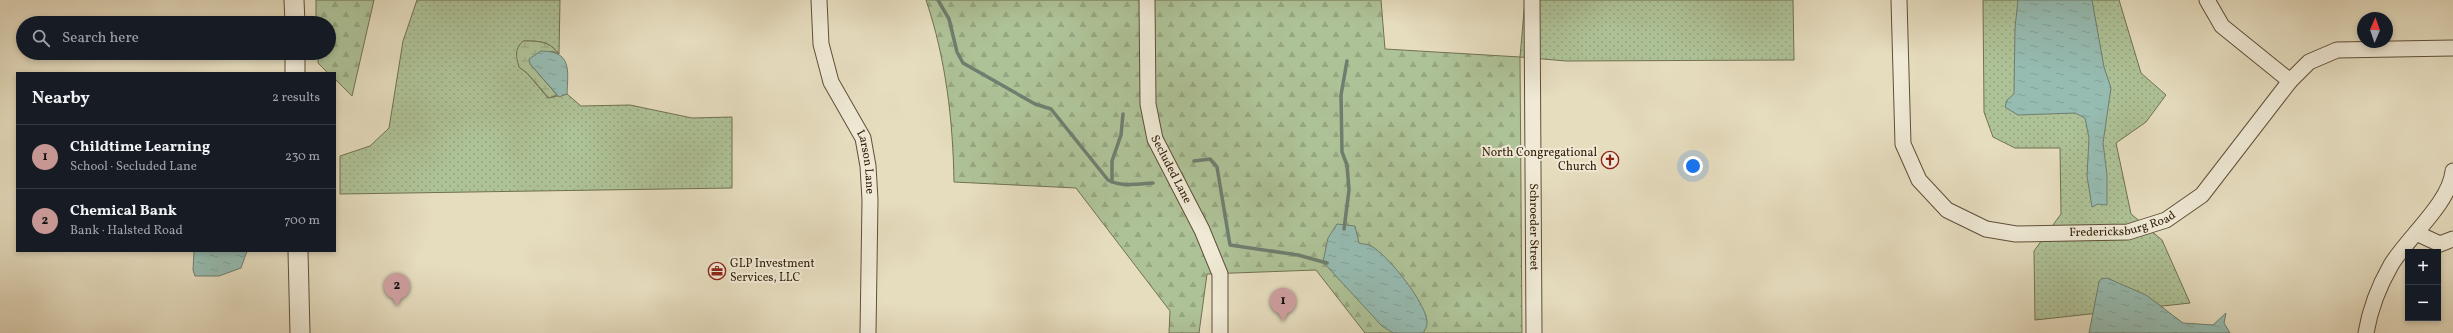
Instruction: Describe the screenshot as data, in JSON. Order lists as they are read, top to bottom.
{
  "streets": {
    "street": [
      "Larson Lane",
      "Secluded Lane",
      "Fredericksburg Road",
      "Schroeder Street"
    ]
  },
  "places": {
    "church": ["North Congregational Church"],
    "office": ["GLP Investment Services, LLC"]
  },
  "north": "top",
  "page": {
    "search": "Search here",
    "heading": ["Nearby", "2 results"],
    "list": [
      {
        "mark": "1",
        "name": "Childtime Learning",
        "note": "School · Secluded Lane",
        "value": "230 m"
      },
      {
        "mark": "2",
        "name": "Chemical Bank",
        "note": "Bank · Halsted Road",
        "value": "700 m"
      }
    ],
    "map_buttons": ["+", "−"],
    "pins": ["2", "1"]
  }
}
